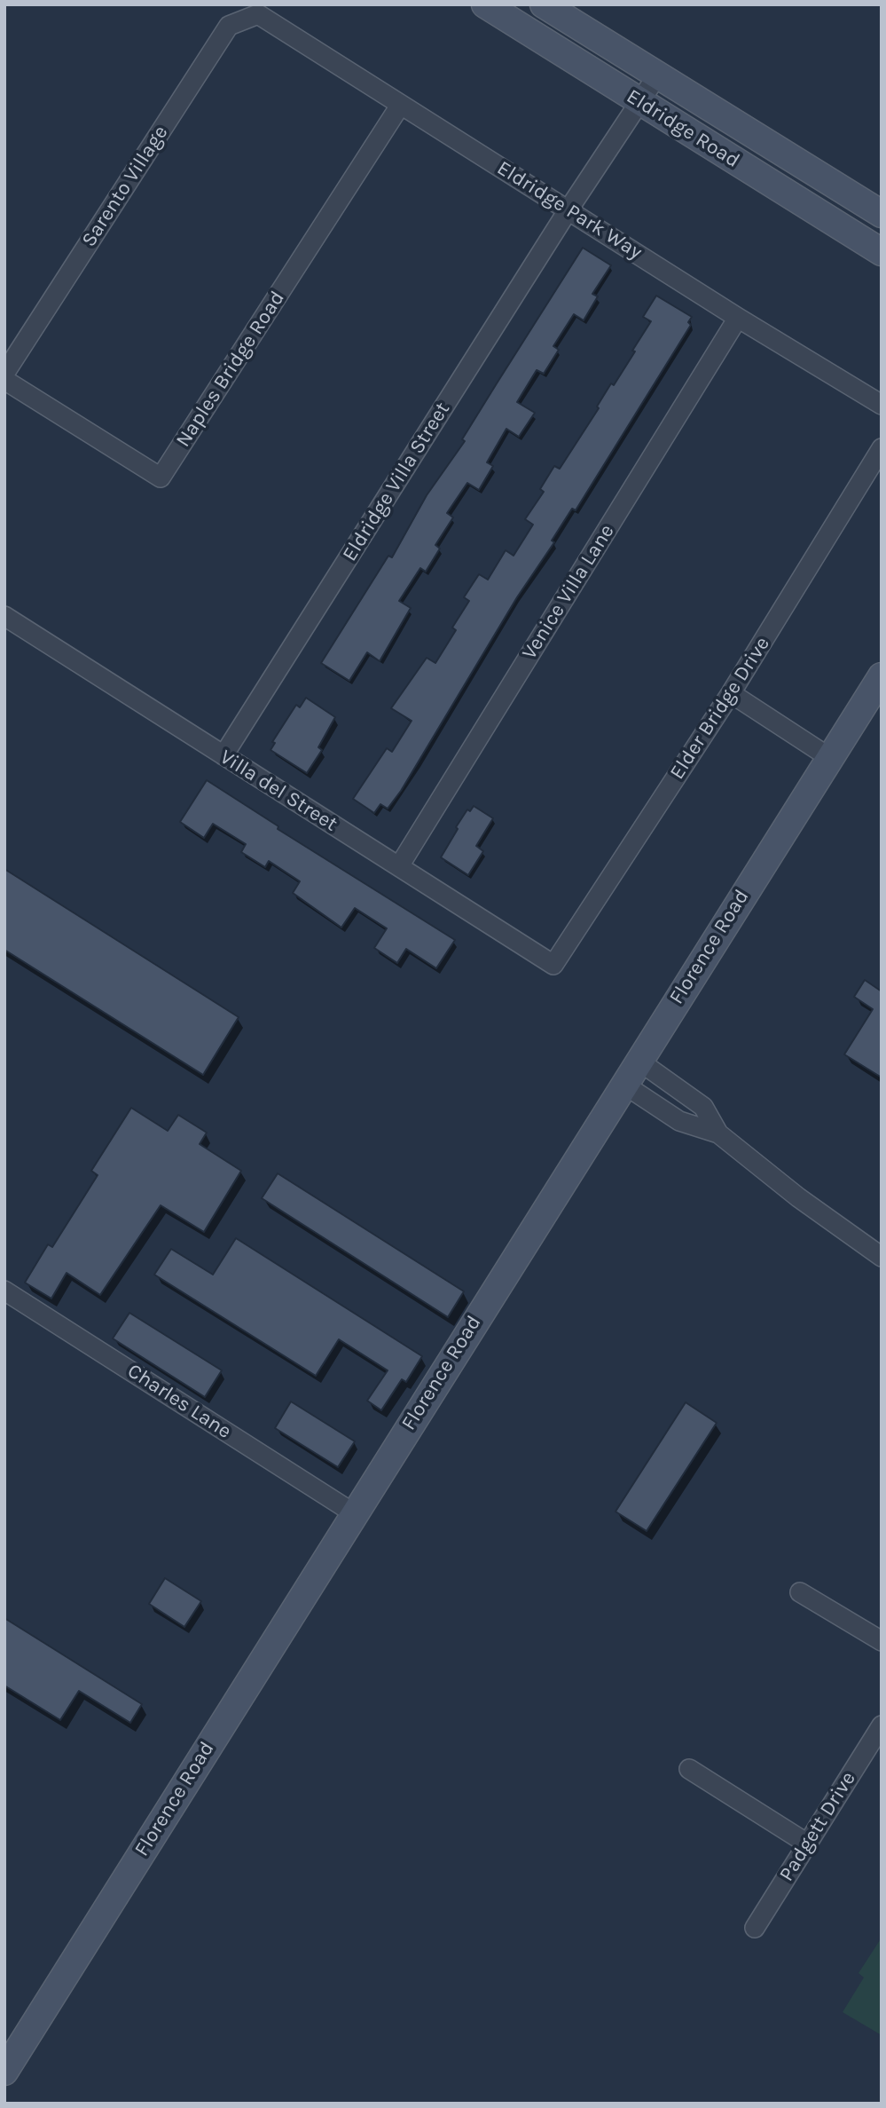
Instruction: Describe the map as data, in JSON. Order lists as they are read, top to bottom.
{
  "streets": {
    "street": [
      "Eldridge Road",
      "Sarento Village",
      "Eldridge Park Way",
      "Naples Bridge Road",
      "Eldridge Villa Street",
      "Venice Villa Lane",
      "Elder Bridge Drive",
      "Villa del Street",
      "Florence Road",
      "Charles Lane",
      "Padgett Drive"
    ]
  },
  "crossings": [
    ["Eldridge Road", "Eldridge Villa Street"],
    ["Sarento Village", "Eldridge Park Way"],
    ["Eldridge Park Way", "Naples Bridge Road"],
    ["Eldridge Park Way", "Eldridge Villa Street"],
    ["Eldridge Park Way", "Venice Villa Lane"],
    ["Eldridge Villa Street", "Villa del Street"],
    ["Venice Villa Lane", "Villa del Street"],
    ["Elder Bridge Drive", "Villa del Street"],
    ["Florence Road", "Charles Lane"]
  ]
}
